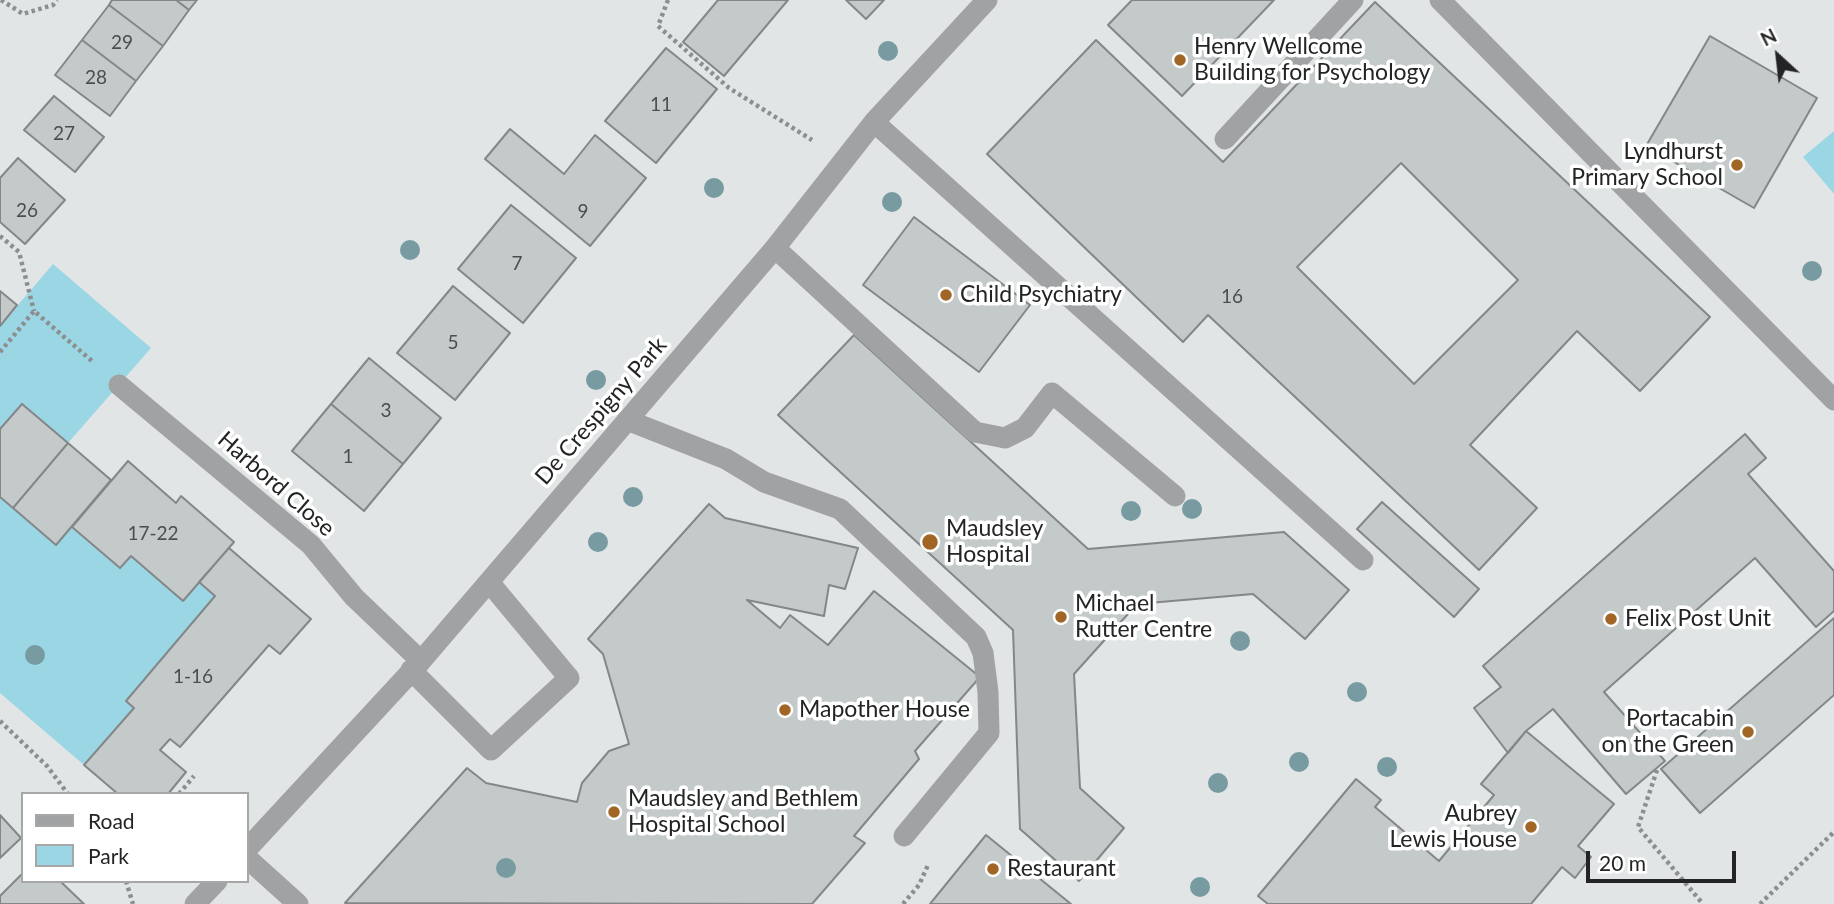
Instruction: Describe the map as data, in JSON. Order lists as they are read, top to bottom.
{
  "streets": {
    "street": ["De Crespigny Park", "Harbord Close"]
  },
  "crossings": [
    ["De Crespigny Park", "Harbord Close"]
  ],
  "places": [
    "Henry Wellcome Building for Psychology",
    "Lyndhurst Primary School",
    "Child Psychiatry",
    "Maudsley Hospital",
    "Michael Rutter Centre",
    "Felix Post Unit",
    "Mapother House",
    "Portacabin on the Green",
    "Maudsley and Bethlem Hospital School",
    "Aubrey Lewis House",
    "Restaurant"
  ],
  "house_numbers": [
    "29",
    "28",
    "11",
    "27",
    "26",
    "9",
    "7",
    "16",
    "5",
    "3",
    "1",
    "17-22",
    "1-16"
  ],
  "legend": ["Road", "Park"],
  "scale_bar": "20 m",
  "north": "top left"
}
